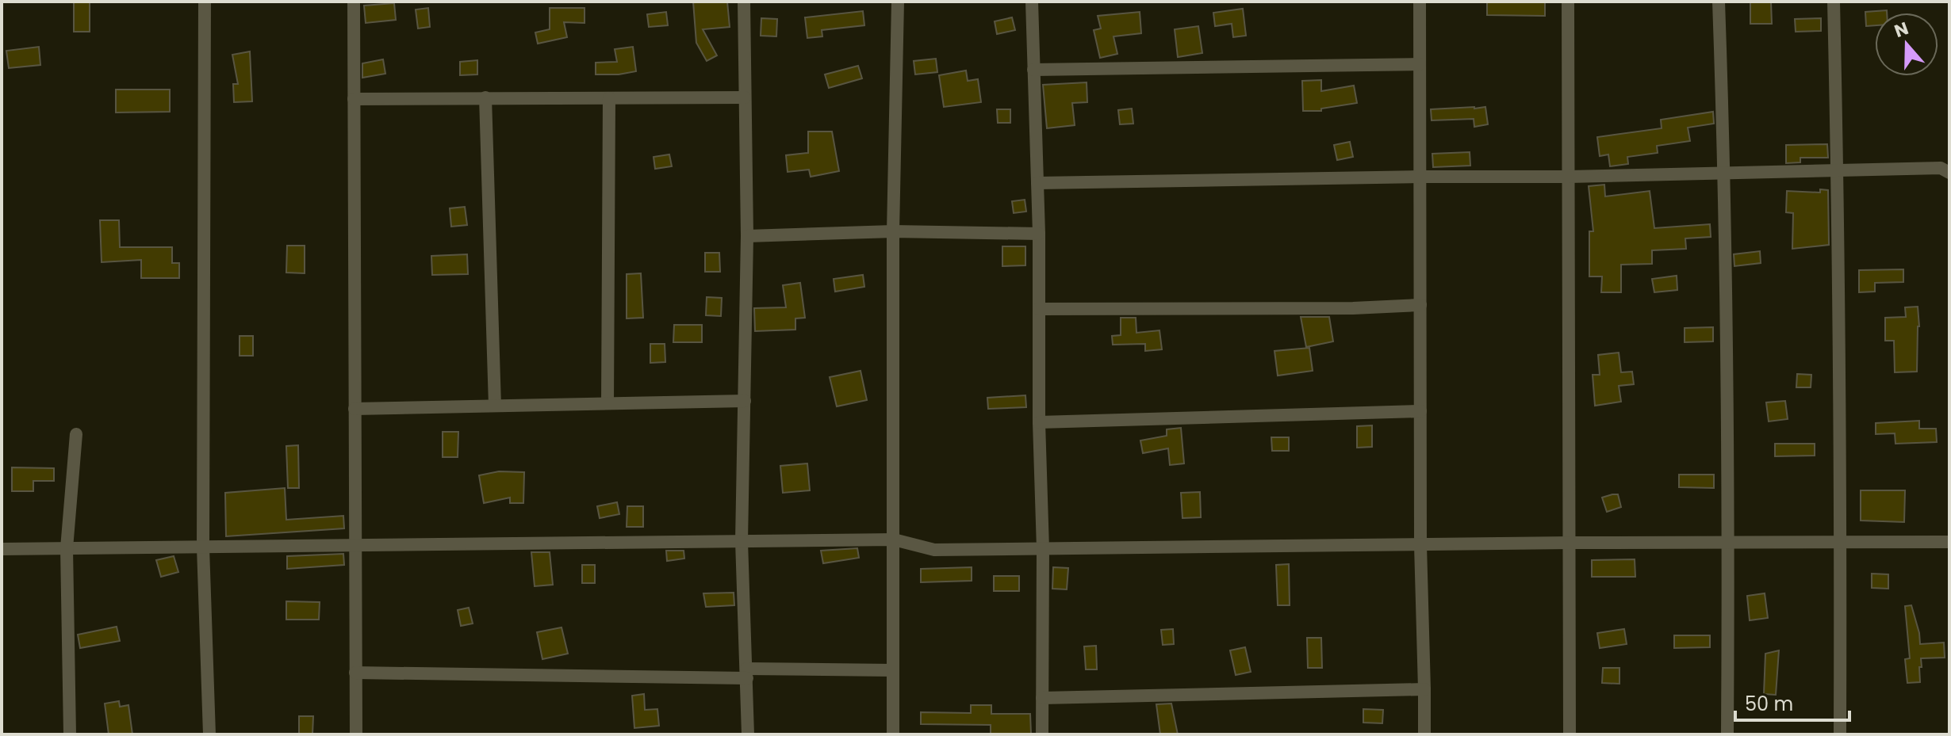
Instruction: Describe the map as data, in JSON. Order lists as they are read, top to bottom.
{
  "scale_bar": "50 m",
  "north": "top"
}
